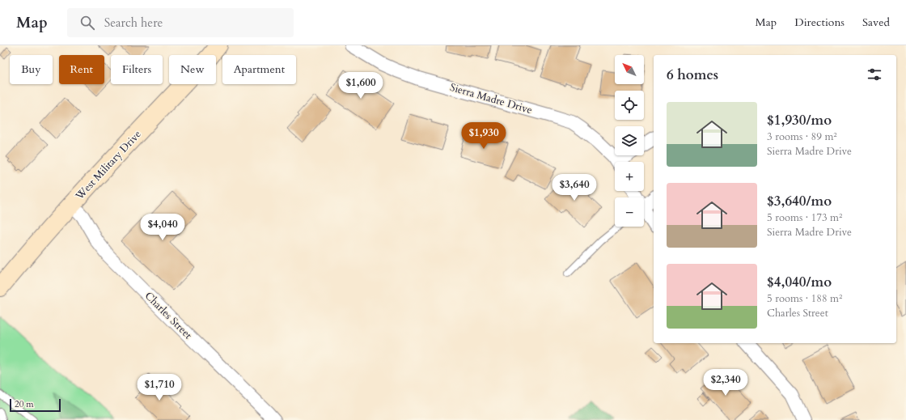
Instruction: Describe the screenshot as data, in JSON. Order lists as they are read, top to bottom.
{
  "streets": {
    "street": ["Sierra Madre Drive", "West Military Drive", "Charles Street"]
  },
  "crossings": [
    ["West Military Drive", "Charles Street"]
  ],
  "scale_bar": "20 m",
  "north": "top left",
  "page": {
    "header": "Map",
    "search": "Search here",
    "nav": ["Map", "Directions", "Saved"],
    "map_buttons": ["+", "−"],
    "chip": [
      "Buy",
      "Rent",
      "Filters",
      "New",
      "Apartment"
    ],
    "heading": "6 homes",
    "price": [
      "$1,600",
      "$1,930",
      "$3,640",
      "$4,040",
      "$2,340",
      "$1,710"
    ],
    "list": [
      {
        "name": "$1,930/mo",
        "note": "3 rooms · 89 m² · Sierra Madre Drive"
      },
      {
        "name": "$3,640/mo",
        "note": "5 rooms · 173 m² · Sierra Madre Drive"
      },
      {
        "name": "$4,040/mo",
        "note": "5 rooms · 188 m² · Charles Street"
      }
    ],
    "scale": "20 m"
  }
}
